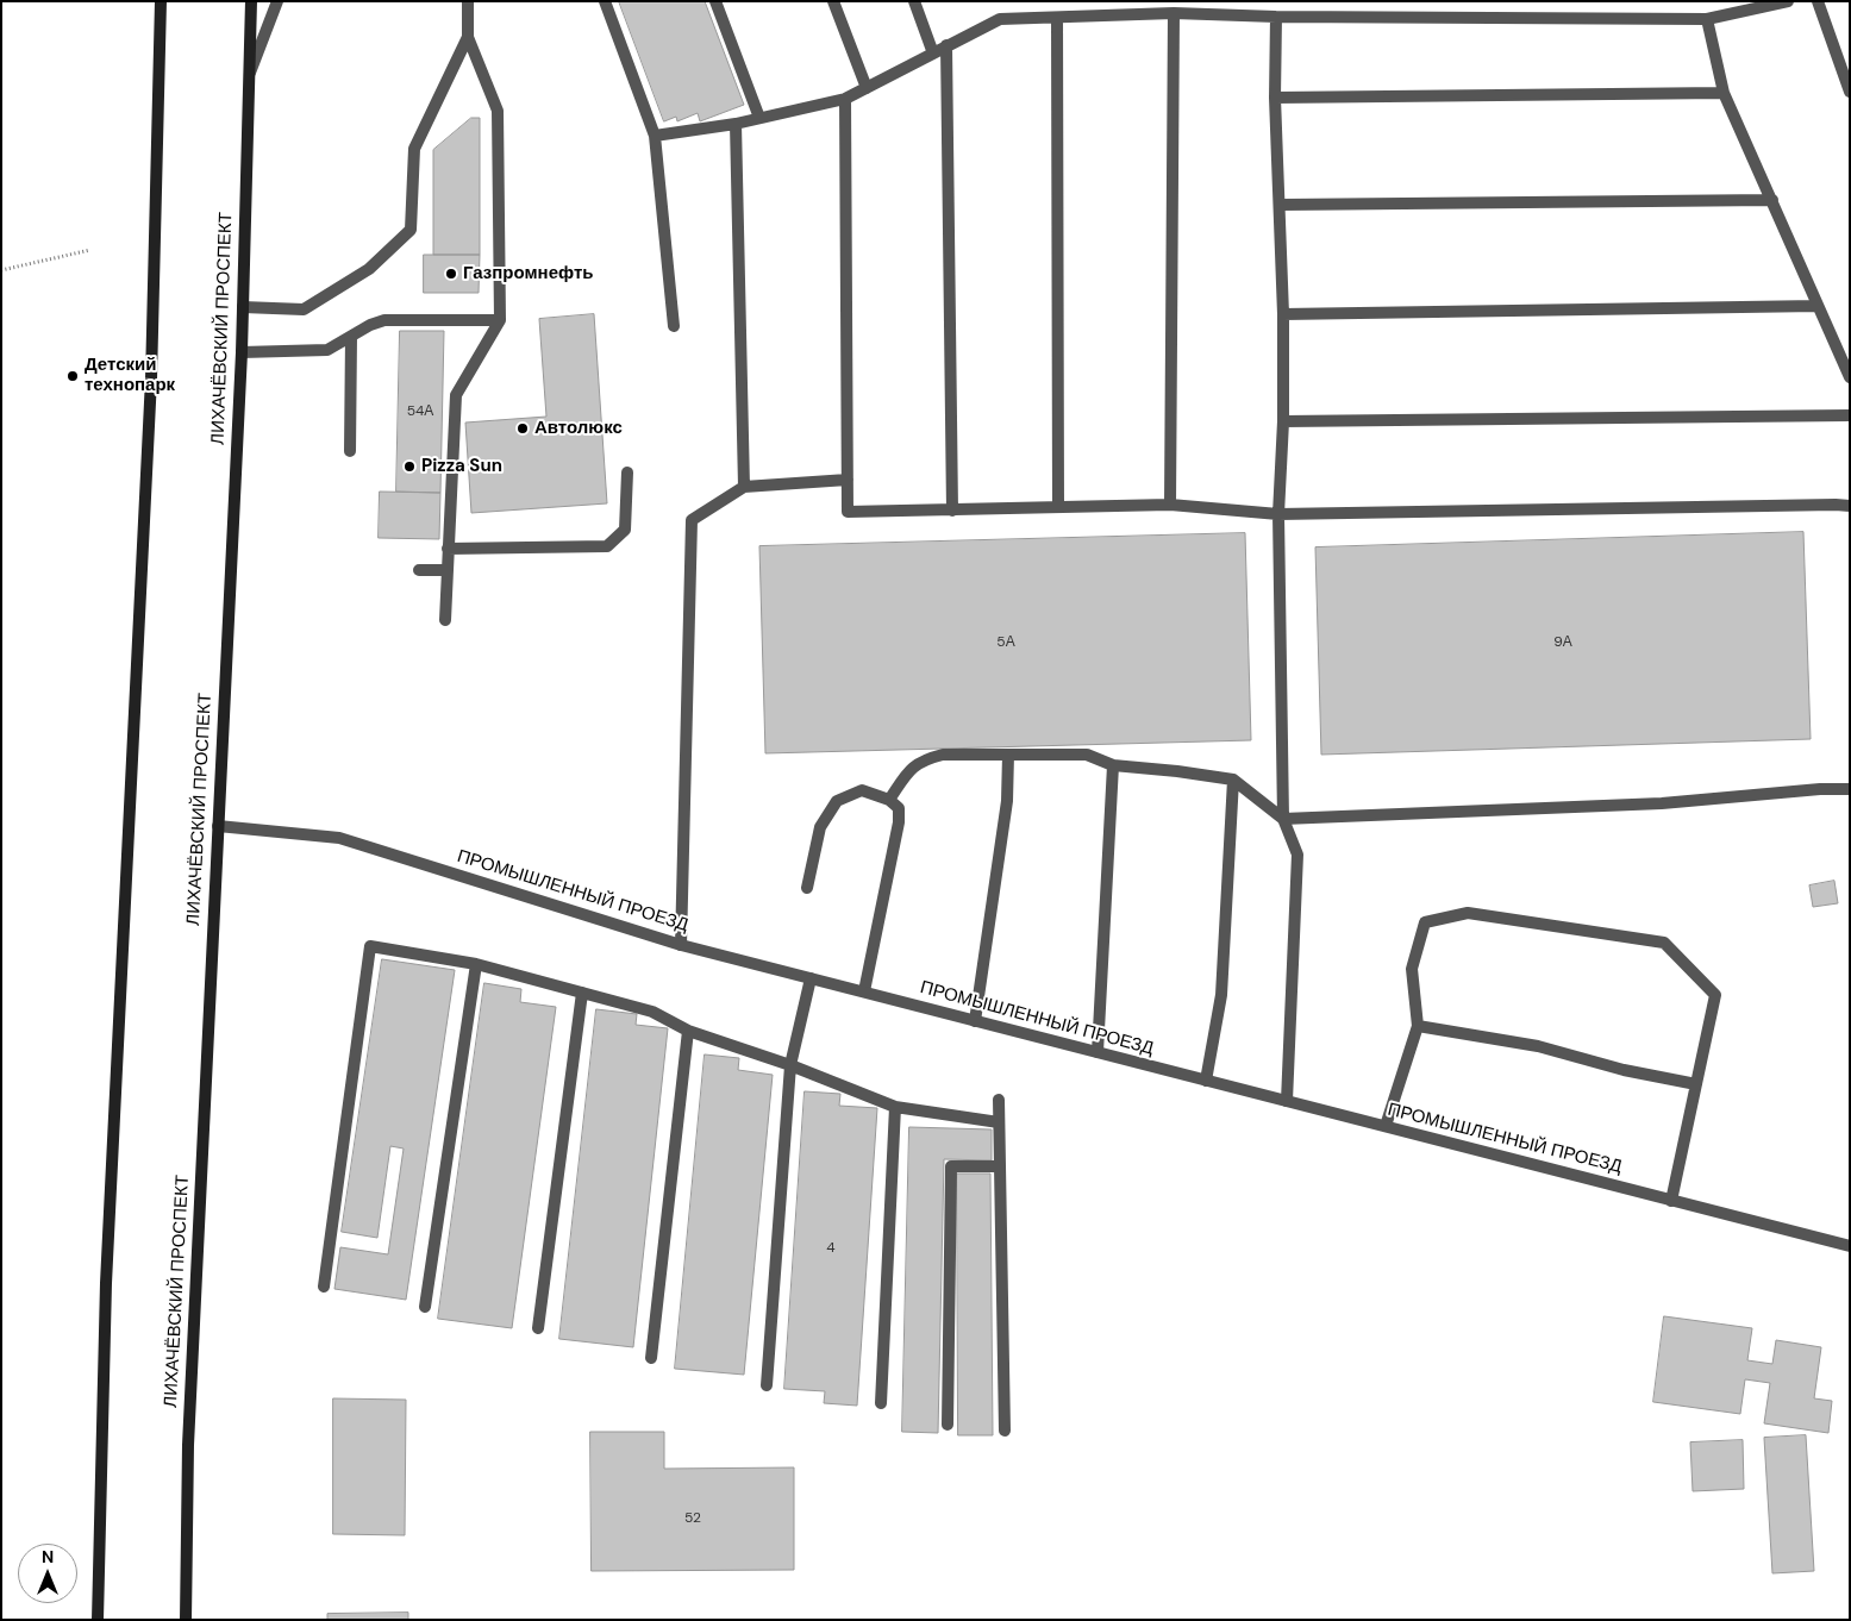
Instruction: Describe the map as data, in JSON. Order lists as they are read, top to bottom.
{
  "streets": {
    "main road": ["ЛИХАЧЁВСКИЙ ПРОСПЕКТ"],
    "street": ["ПРОМЫШЛЕННЫЙ ПРОЕЗД"]
  },
  "crossings": [
    ["ЛИХАЧЁВСКИЙ ПРОСПЕКТ", "ПРОМЫШЛЕННЫЙ ПРОЕЗД"]
  ],
  "places": [
    "Газпромнефть",
    "Детский технопарк",
    "Автолюкс",
    "Pizza Sun"
  ],
  "house_numbers": [
    "54А",
    "5А",
    "9А",
    "4",
    "52"
  ],
  "north": "top"
}
